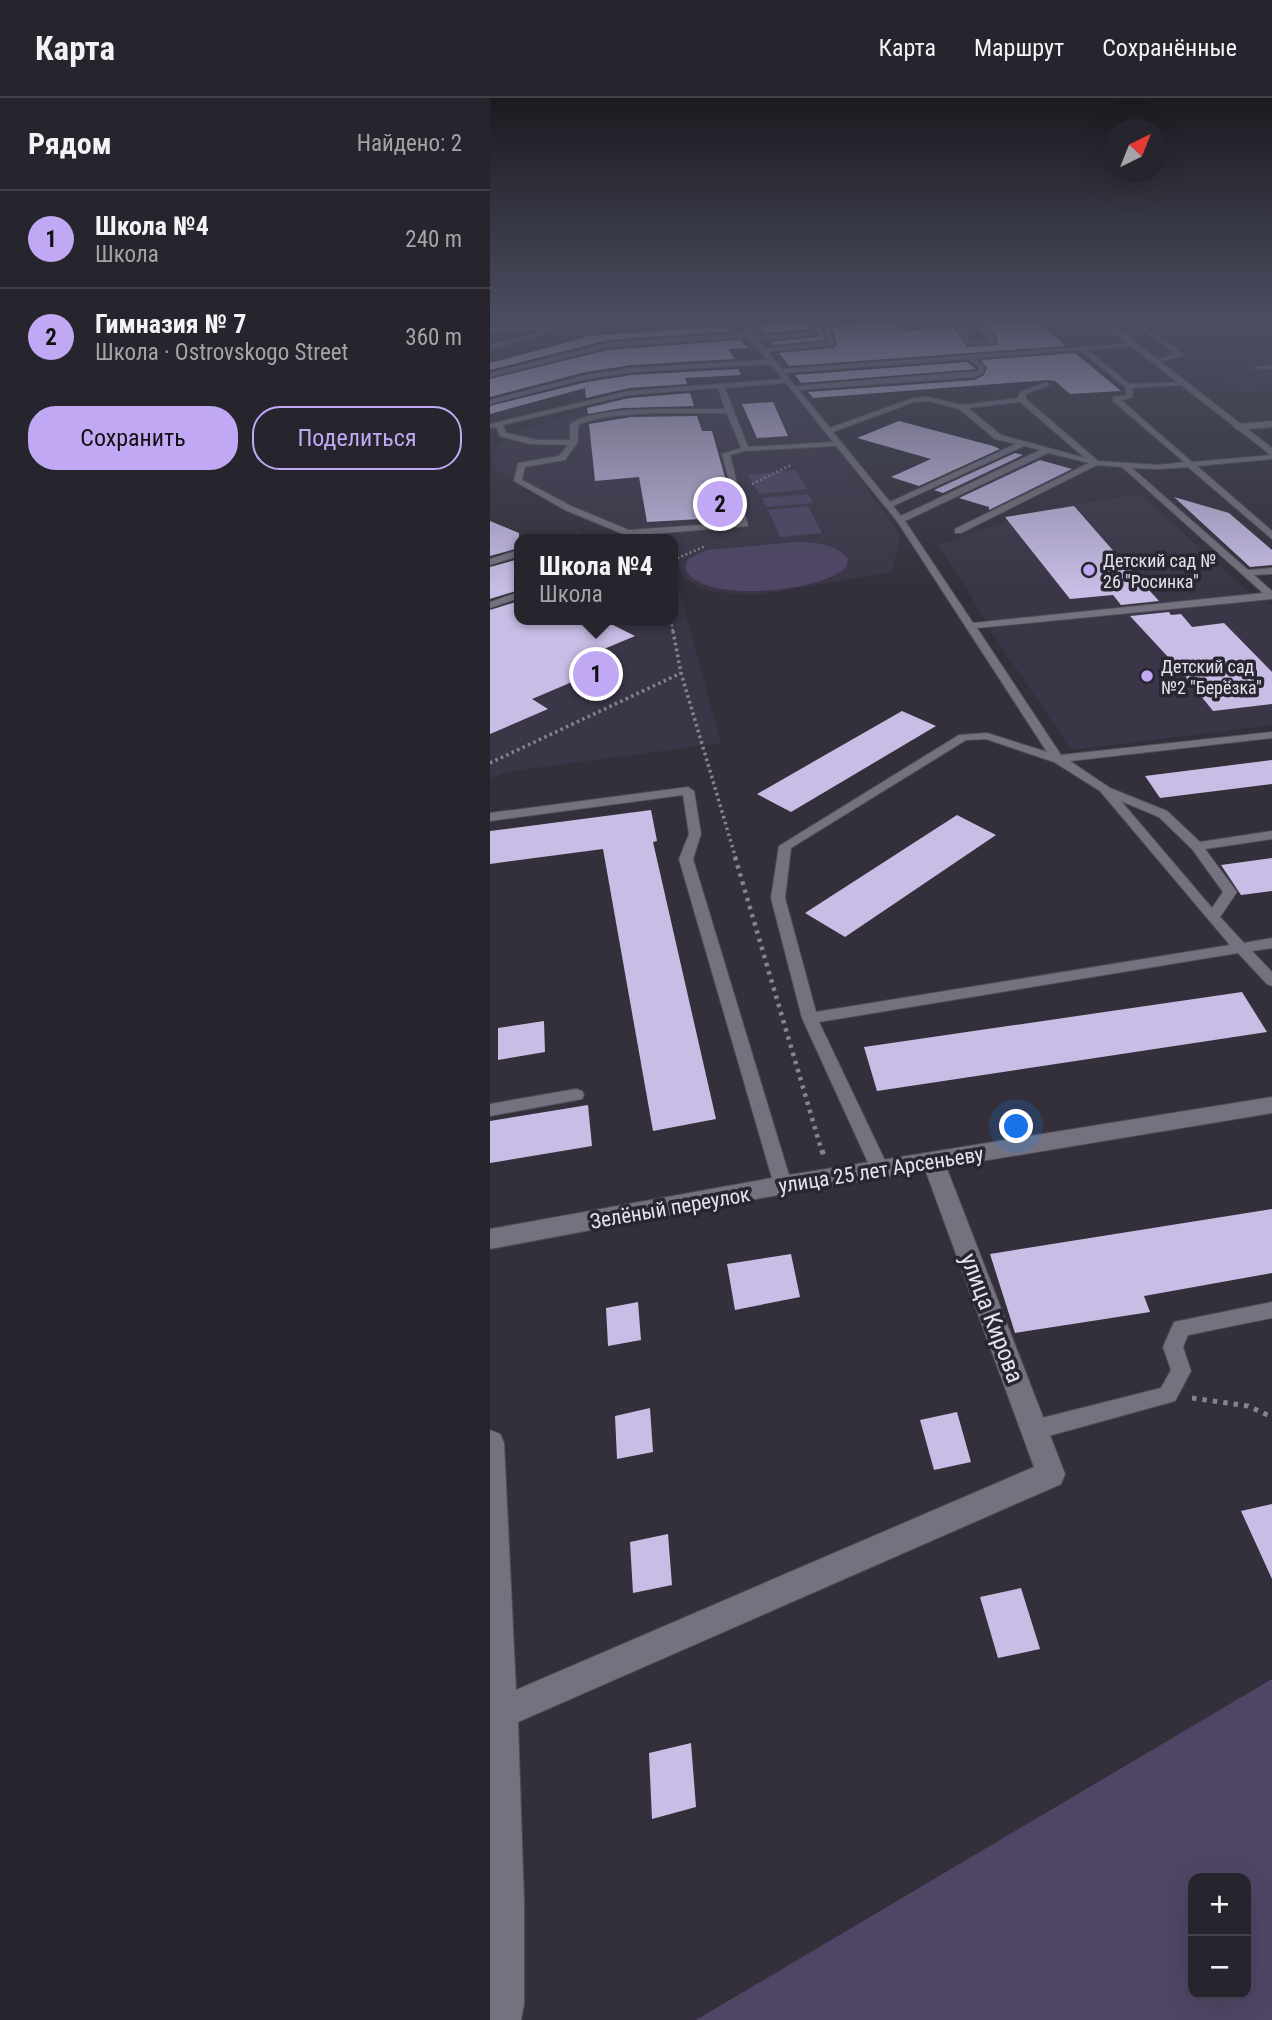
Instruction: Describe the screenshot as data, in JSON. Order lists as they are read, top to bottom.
{
  "streets": {
    "main road": ["улица 25 лет Арсеньеву", "Зелёный переулок", "улица Кирова"]
  },
  "crossings": [
    ["улица 25 лет Арсеньеву", "Зелёный переулок"],
    ["улица 25 лет Арсеньеву", "улица Кирова"],
    ["Зелёный переулок", "улица Кирова"]
  ],
  "places": ["Детский сад № 26 \"Росинка\"", "Детский сад №2 \"Берёзка\""],
  "north": "top right",
  "page": {
    "header": "Карта",
    "nav": ["Карта", "Маршрут", "Сохранённые"],
    "heading": ["Рядом", "Найдено: 2"],
    "list": [
      {
        "mark": "1",
        "name": "Школа №4",
        "note": "Школа",
        "value": "240 m"
      },
      {
        "mark": "2",
        "name": "Гимназия № 7",
        "note": "Школа · Ostrovskogo Street",
        "value": "360 m"
      }
    ],
    "buttons": ["Сохранить", "Поделиться"],
    "pins": ["2", "1"],
    "popup": ["Школа №4", "Школа"],
    "map_buttons": ["+", "−"]
  }
}
